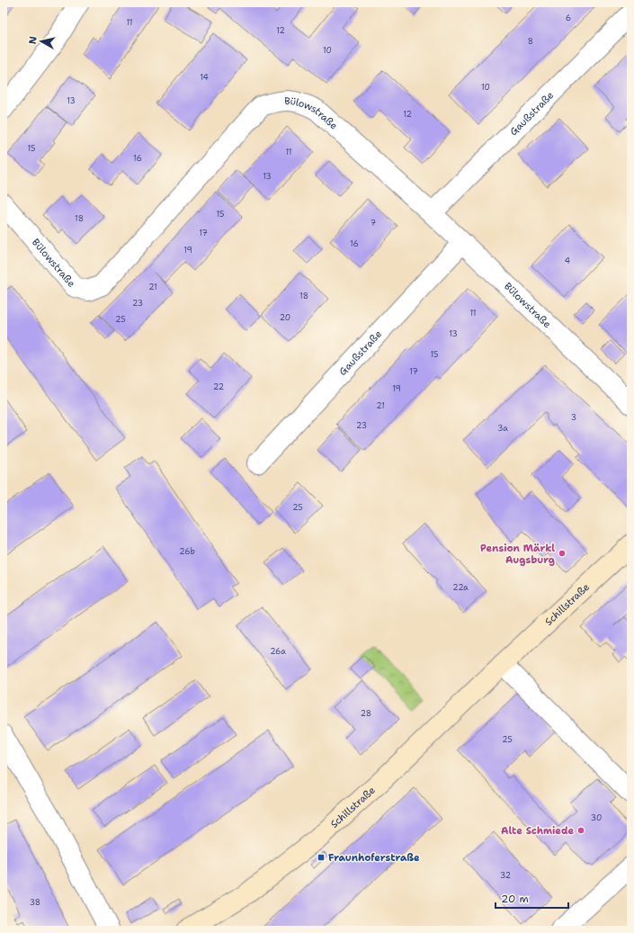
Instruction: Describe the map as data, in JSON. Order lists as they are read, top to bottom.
{
  "streets": {
    "street": ["Gaußstraße", "Bülowstraße", "Schillstraße"]
  },
  "crossings": [
    ["Gaußstraße", "Bülowstraße"]
  ],
  "places": {
    "other": ["Pension Märkl Augsburg", "Alte Schmiede"],
    "transit": ["Fraunhoferstraße"]
  },
  "house_numbers": [
    "6",
    "11",
    "12",
    "8",
    "10",
    "14",
    "10",
    "13",
    "12",
    "15",
    "11",
    "16",
    "13",
    "15",
    "18",
    "7",
    "17",
    "16",
    "19",
    "4",
    "21",
    "18",
    "23",
    "11",
    "20",
    "25",
    "13",
    "15",
    "17",
    "22",
    "19",
    "21",
    "3",
    "23",
    "3a",
    "25",
    "26b",
    "22a",
    "26a",
    "28",
    "25",
    "30",
    "32",
    "38"
  ],
  "scale_bar": "20 m",
  "north": "left"
}
